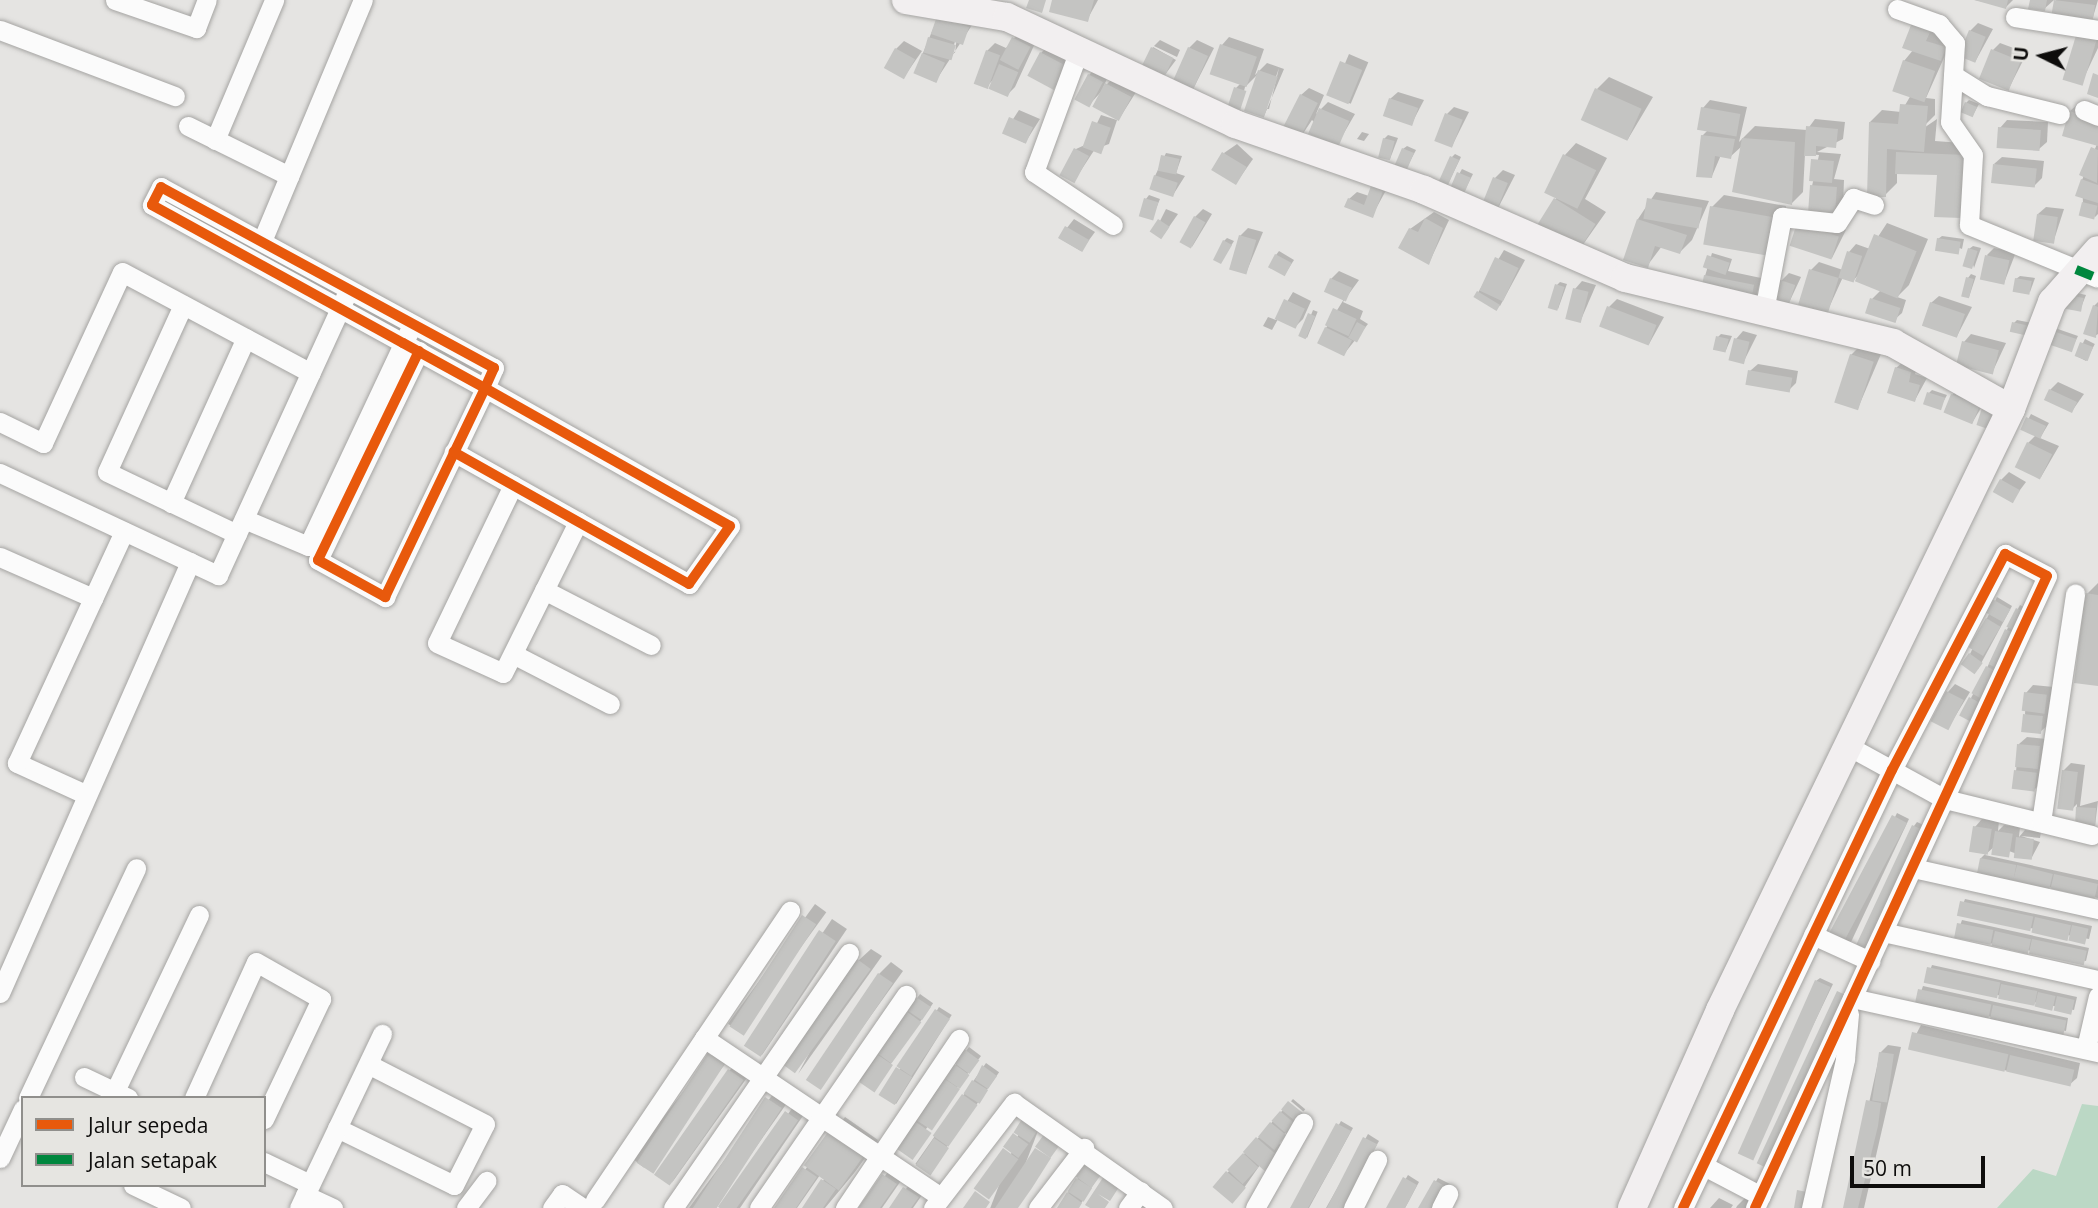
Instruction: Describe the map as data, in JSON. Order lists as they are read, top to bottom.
{
  "legend": ["Jalur sepeda", "Jalan setapak"],
  "scale_bar": "50 m",
  "north": "left"
}
